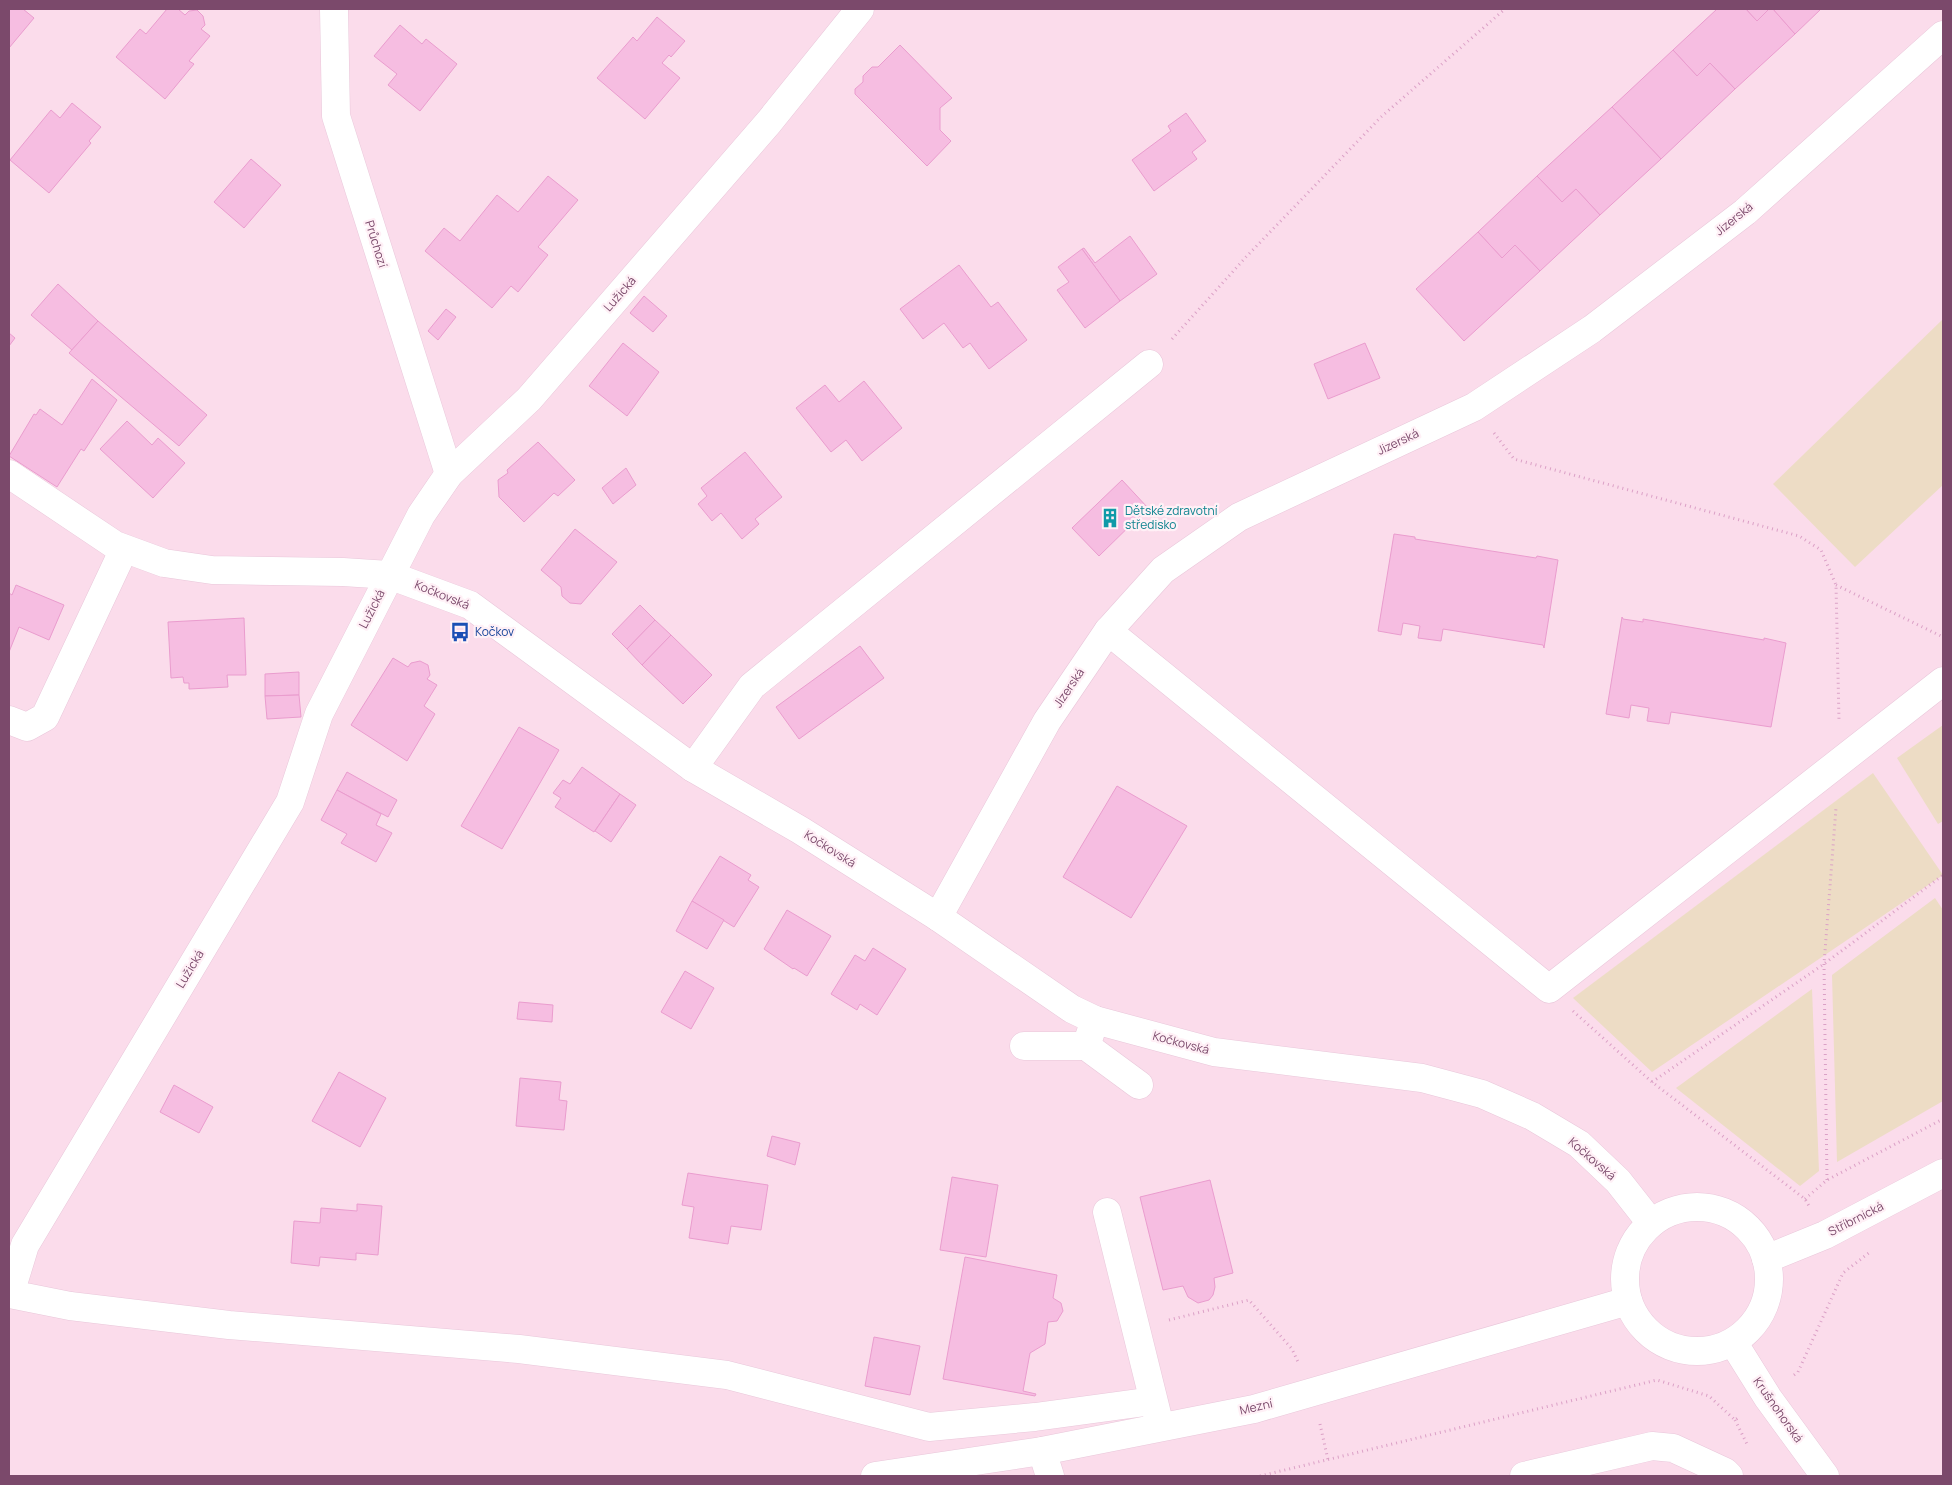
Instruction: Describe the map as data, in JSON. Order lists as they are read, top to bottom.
{
  "streets": {
    "street": [
      "Jizerská",
      "Průchozí",
      "Lužická",
      "Kočkovská",
      "Stříbrnická",
      "Mezní",
      "Krušnohorská"
    ]
  },
  "crossings": [
    ["Jizerská", "Kočkovská"],
    ["Průchozí", "Lužická"],
    ["Lužická", "Kočkovská"],
    ["Kočkovská", "Stříbrnická"],
    ["Kočkovská", "Mezní"],
    ["Kočkovská", "Krušnohorská"],
    ["Stříbrnická", "Mezní"],
    ["Stříbrnická", "Krušnohorská"],
    ["Mezní", "Krušnohorská"]
  ],
  "places": {
    "building": ["Dětské zdravotní středisko"],
    "bus stop": ["Kočkov"]
  }
}
